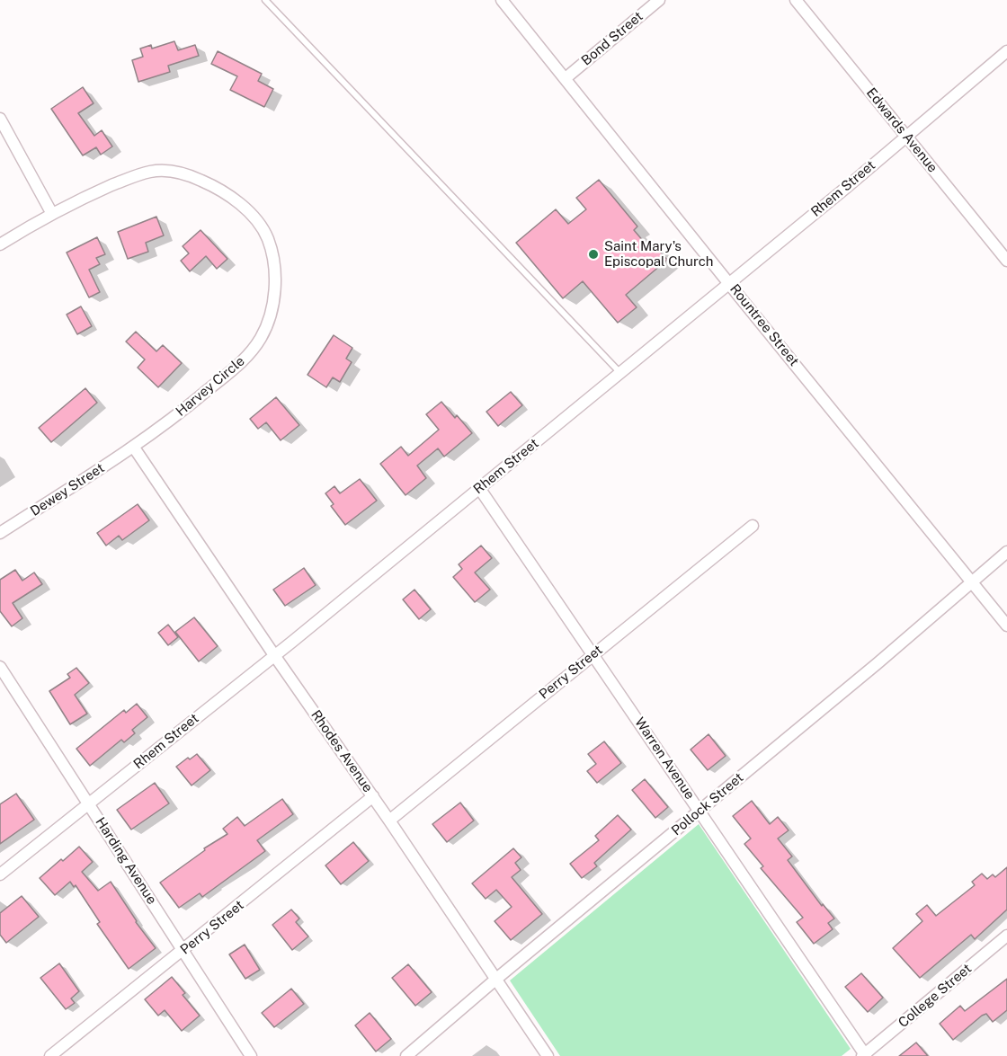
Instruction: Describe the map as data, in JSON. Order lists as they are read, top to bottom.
{
  "streets": {
    "street": [
      "Bond Street",
      "Edwards Avenue",
      "Rhem Street",
      "Rountree Street",
      "Harvey Circle",
      "Dewey Street",
      "Perry Street",
      "Rhodes Avenue",
      "Warren Avenue",
      "Pollock Street",
      "Harding Avenue",
      "College Street"
    ]
  },
  "crossings": [
    ["Bond Street", "Rountree Street"],
    ["Edwards Avenue", "Rhem Street"],
    ["Rhem Street", "Rountree Street"],
    ["Rhem Street", "Rhodes Avenue"],
    ["Rhem Street", "Warren Avenue"],
    ["Rhem Street", "Harding Avenue"],
    ["Rountree Street", "Pollock Street"],
    ["Harvey Circle", "Dewey Street"],
    ["Harvey Circle", "Rhodes Avenue"],
    ["Dewey Street", "Rhodes Avenue"],
    ["Perry Street", "Rhodes Avenue"],
    ["Perry Street", "Warren Avenue"],
    ["Perry Street", "Harding Avenue"],
    ["Rhodes Avenue", "Pollock Street"],
    ["Warren Avenue", "Pollock Street"],
    ["Warren Avenue", "College Street"]
  ],
  "places": ["Saint Mary's Episcopal Church"]
}
